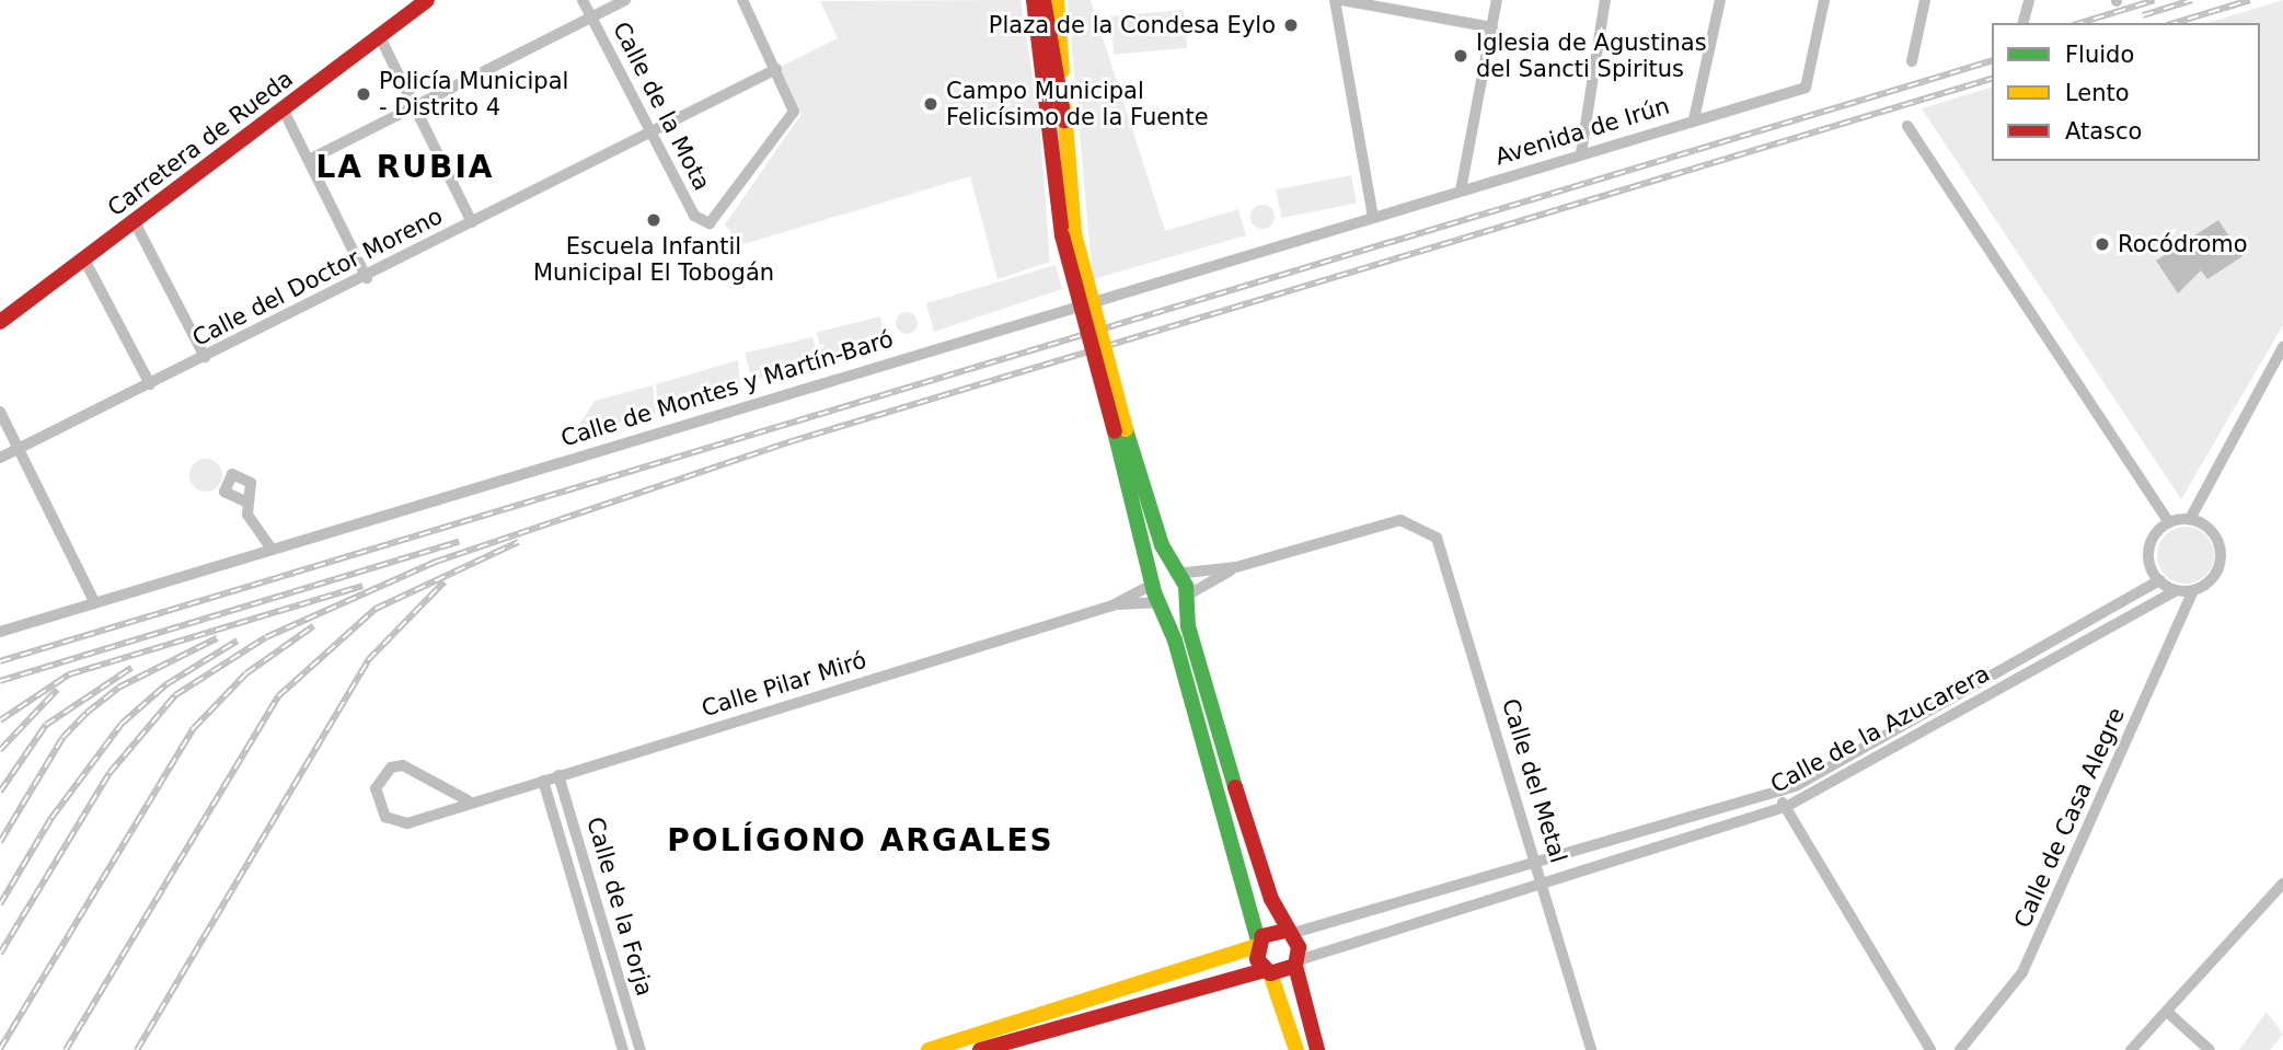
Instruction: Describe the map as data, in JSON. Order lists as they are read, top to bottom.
{
  "streets": {
    "main road": ["Carretera de Rueda"],
    "street": [
      "Calle de la Mota",
      "Avenida de Irún",
      "Calle del Doctor Moreno",
      "Calle de Montes y Martín-Baró",
      "Calle Pilar Miró",
      "Calle de la Azucarera",
      "Calle del Metal",
      "Calle de Casa Alegre",
      "Calle de la Forja"
    ]
  },
  "crossings": [
    ["Calle de la Mota", "Calle del Doctor Moreno"],
    ["Avenida de Irún", "Calle de Montes y Martín-Baró"],
    ["Calle Pilar Miró", "Calle de la Forja"],
    ["Calle de la Azucarera", "Calle del Metal"],
    ["Calle de la Azucarera", "Calle de Casa Alegre"]
  ],
  "districts": ["LA RUBIA", "POLÍGONO ARGALES"],
  "places": [
    "Plaza de la Condesa Eylo",
    "Iglesia de Agustinas del Sancti Spiritus",
    "Policía Municipal - Distrito 4",
    "Campo Municipal Felicísimo de la Fuente",
    "Escuela Infantil Municipal El Tobogán",
    "Rocódromo"
  ],
  "legend": ["Fluido", "Lento", "Atasco"]
}
